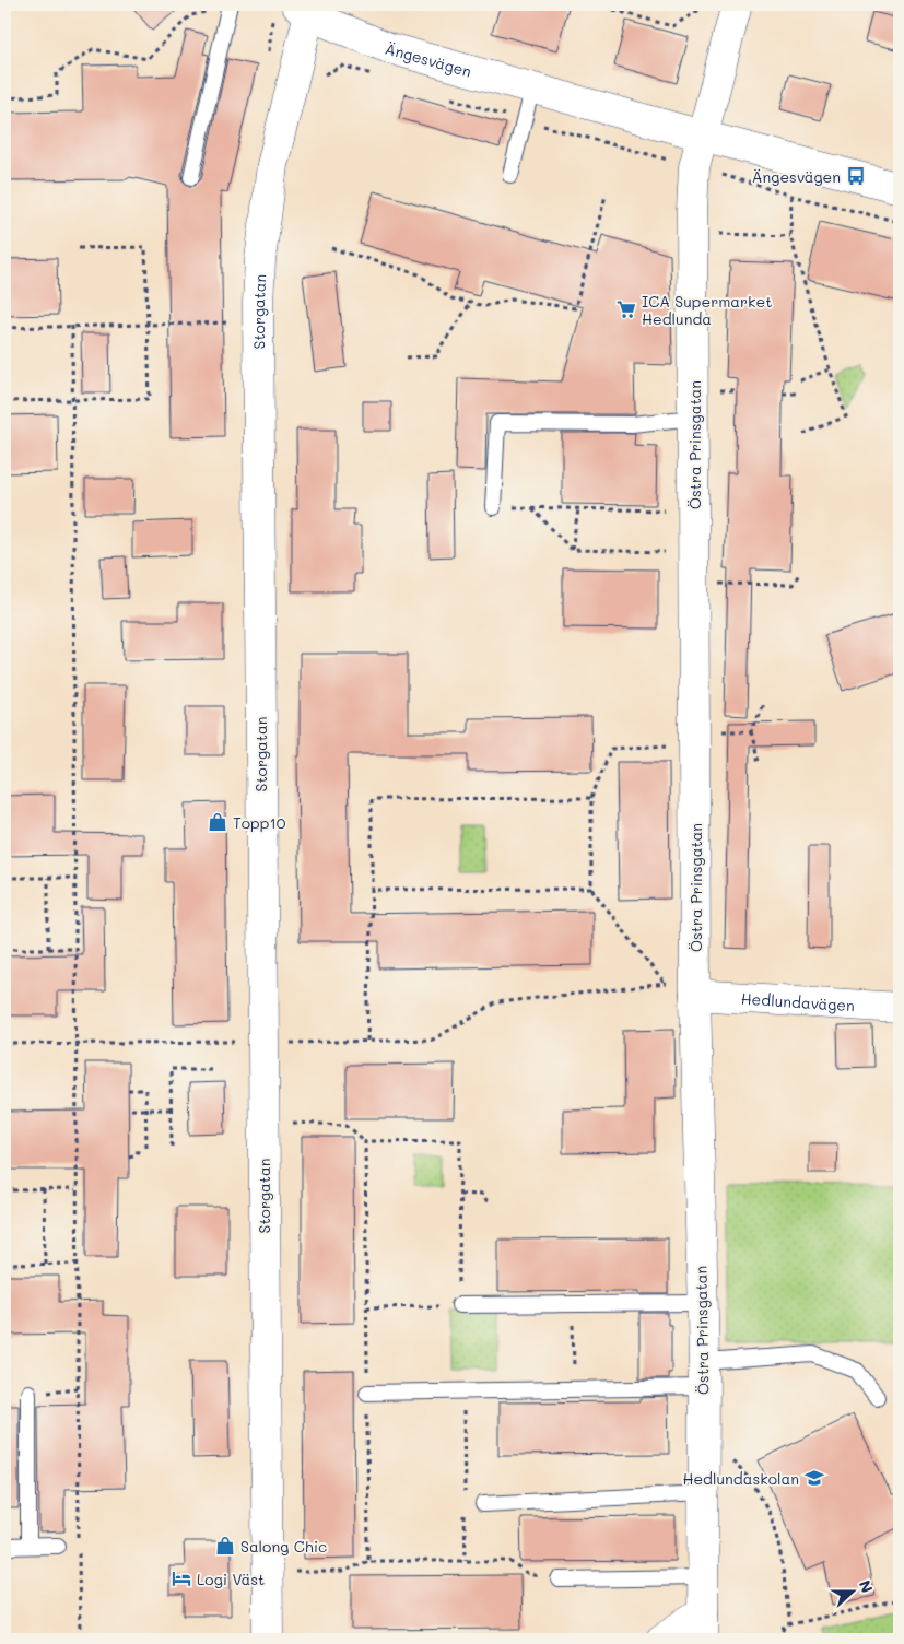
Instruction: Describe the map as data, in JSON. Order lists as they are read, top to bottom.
{
  "streets": {
    "street": [
      "Ängesvägen",
      "Storgatan",
      "Östra Prinsgatan",
      "Hedlundavägen"
    ]
  },
  "crossings": [
    ["Ängesvägen", "Storgatan"],
    ["Ängesvägen", "Östra Prinsgatan"],
    ["Östra Prinsgatan", "Hedlundavägen"]
  ],
  "places": {
    "bus stop": ["Ängesvägen"],
    "supermarket": ["ICA Supermarket Hedlunda"],
    "shop": ["Topp10", "Salong Chic"],
    "school or university": ["Hedlundaskolan"],
    "hotel": ["Logi Väst"]
  },
  "north": "right"
}
